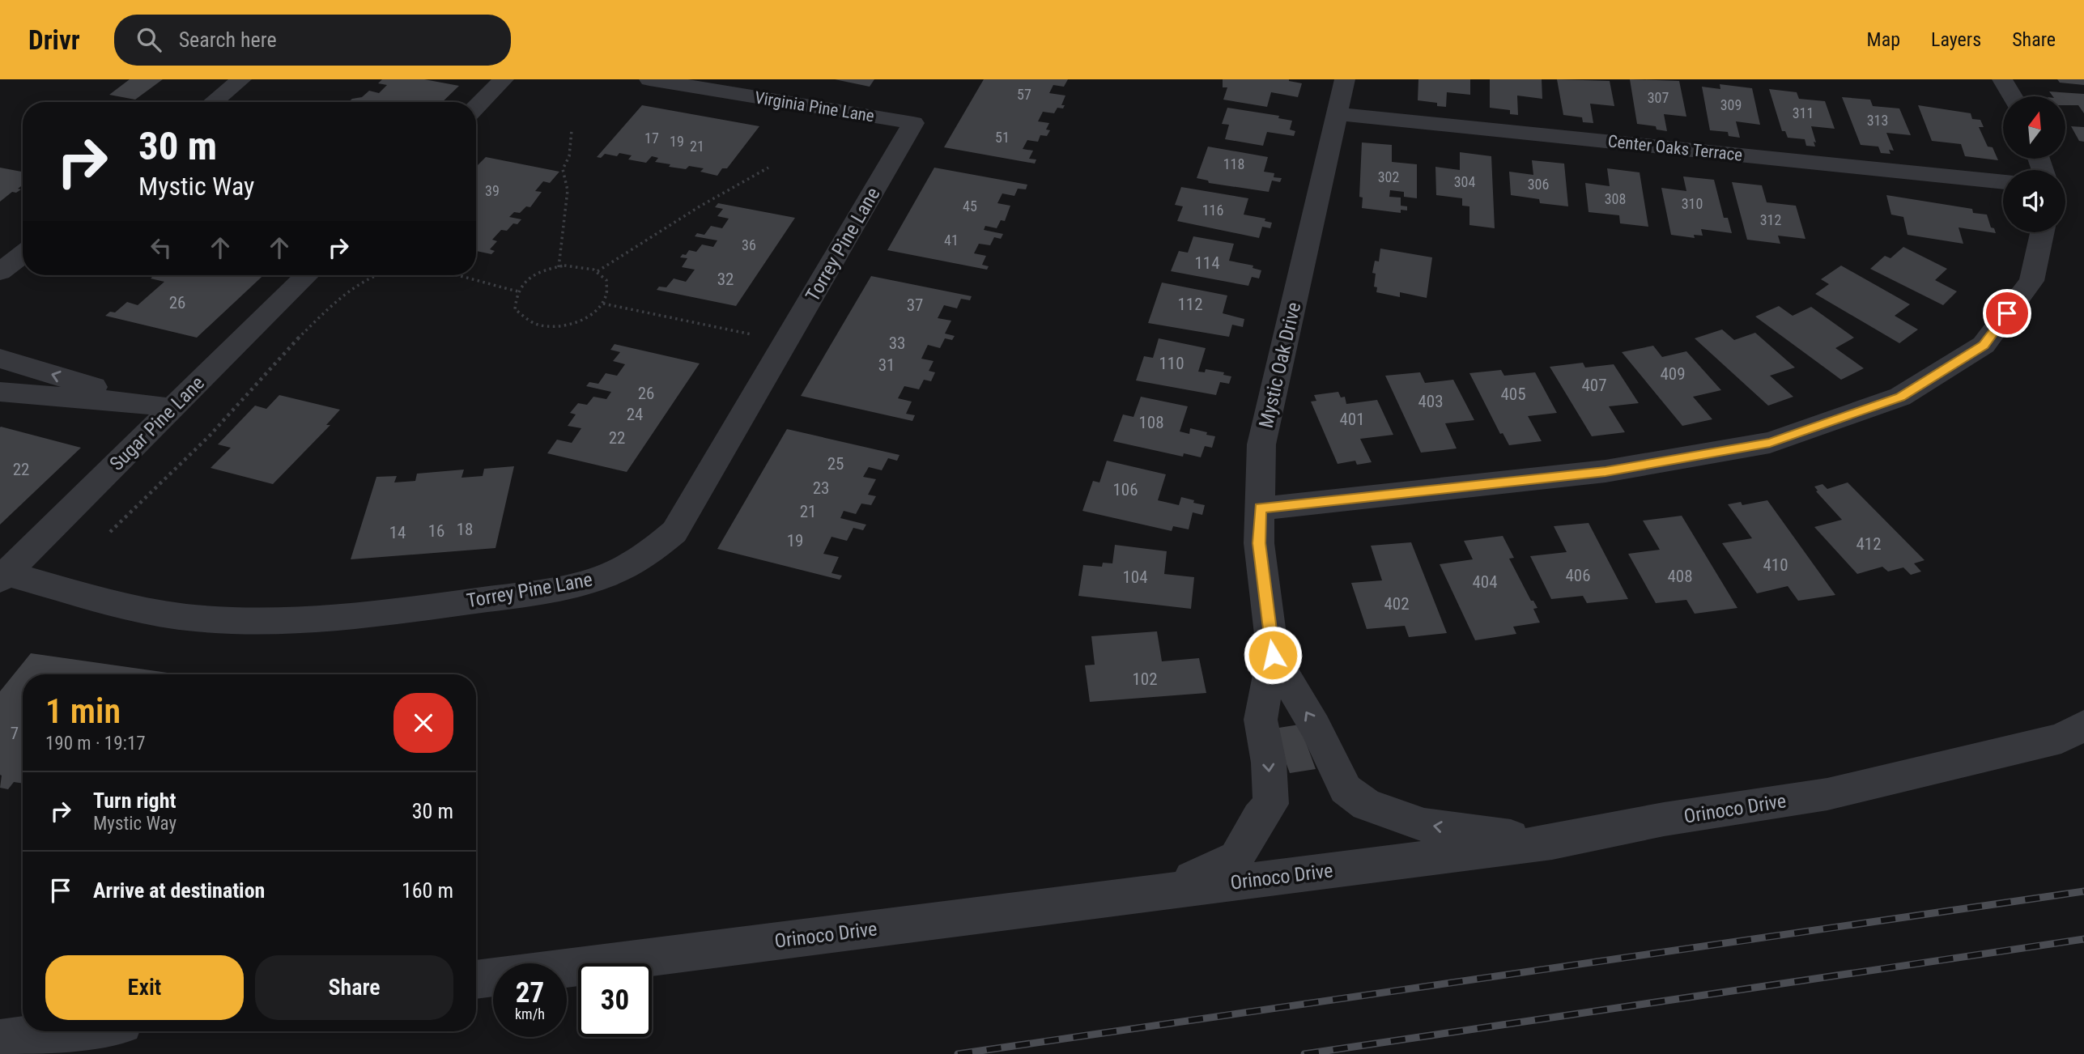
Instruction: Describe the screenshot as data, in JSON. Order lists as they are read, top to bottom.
{
  "streets": {
    "street": [
      "Virginia Pine Lane",
      "Center Oaks Terrace",
      "Torrey Pine Lane",
      "Mystic Oak Drive",
      "Sugar Pine Lane",
      "Orinoco Drive"
    ]
  },
  "crossings": [
    ["Virginia Pine Lane", "Torrey Pine Lane"],
    ["Center Oaks Terrace", "Mystic Oak Drive"],
    ["Torrey Pine Lane", "Sugar Pine Lane"],
    ["Mystic Oak Drive", "Orinoco Drive"]
  ],
  "house_numbers": [
    "57",
    "307",
    "309",
    "311",
    "313",
    "51",
    "17",
    "19",
    "21",
    "118",
    "302",
    "304",
    "306",
    "39",
    "308",
    "310",
    "45",
    "116",
    "312",
    "41",
    "36",
    "114",
    "32",
    "26",
    "112",
    "37",
    "33",
    "110",
    "31",
    "409",
    "407",
    "26",
    "405",
    "403",
    "24",
    "401",
    "108",
    "22",
    "25",
    "22",
    "23",
    "106",
    "21",
    "18",
    "16",
    "14",
    "19",
    "412",
    "410",
    "406",
    "408",
    "104",
    "404",
    "402",
    "102",
    "7"
  ],
  "north": "top",
  "page": {
    "header": "Drivr",
    "search": "Search here",
    "nav": ["Map", "Layers", "Share"],
    "turn": ["30 m", "Mystic Way"],
    "heading": ["1 min", "190 m · 19:17"],
    "list": [
      {
        "name": "Turn right",
        "note": "Mystic Way",
        "value": "30 m"
      },
      {
        "name": "Arrive at destination",
        "value": "160 m"
      }
    ],
    "buttons": ["Exit", "Share"],
    "speed": "27 km/h",
    "limit": "30"
  }
}
